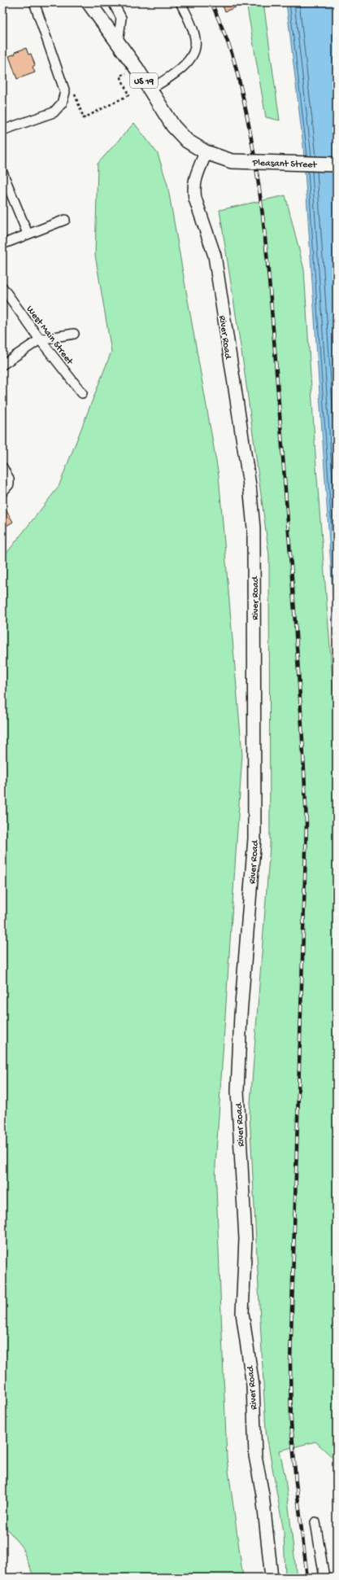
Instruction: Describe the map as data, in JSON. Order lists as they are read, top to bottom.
{
  "streets": {
    "main road": ["US 19", "Pleasant Street"],
    "street": ["West Main Street", "River Road"]
  },
  "crossings": [
    ["US 19", "Pleasant Street"],
    ["US 19", "River Road"],
    ["Pleasant Street", "River Road"]
  ]
}
